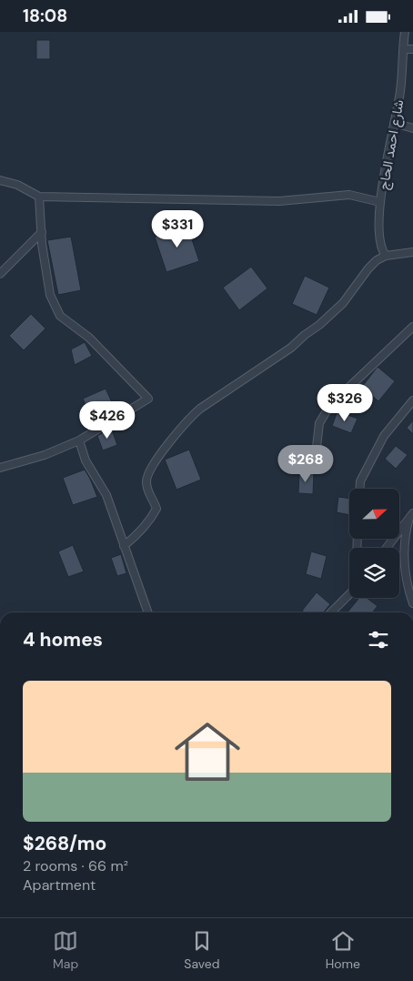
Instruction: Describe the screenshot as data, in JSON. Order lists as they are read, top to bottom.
{
  "streets": {
    "street": ["شارع احمد الحاج"]
  },
  "north": "right",
  "page": {
    "status": "18:08",
    "price": [
      "$331",
      "$326",
      "$426",
      "$268"
    ],
    "heading": "4 homes",
    "list": [
      {
        "name": "$268/mo",
        "note": "2 rooms · 66 m² · Apartment"
      }
    ],
    "tabs": ["Map", "Saved", "Home"]
  }
}
